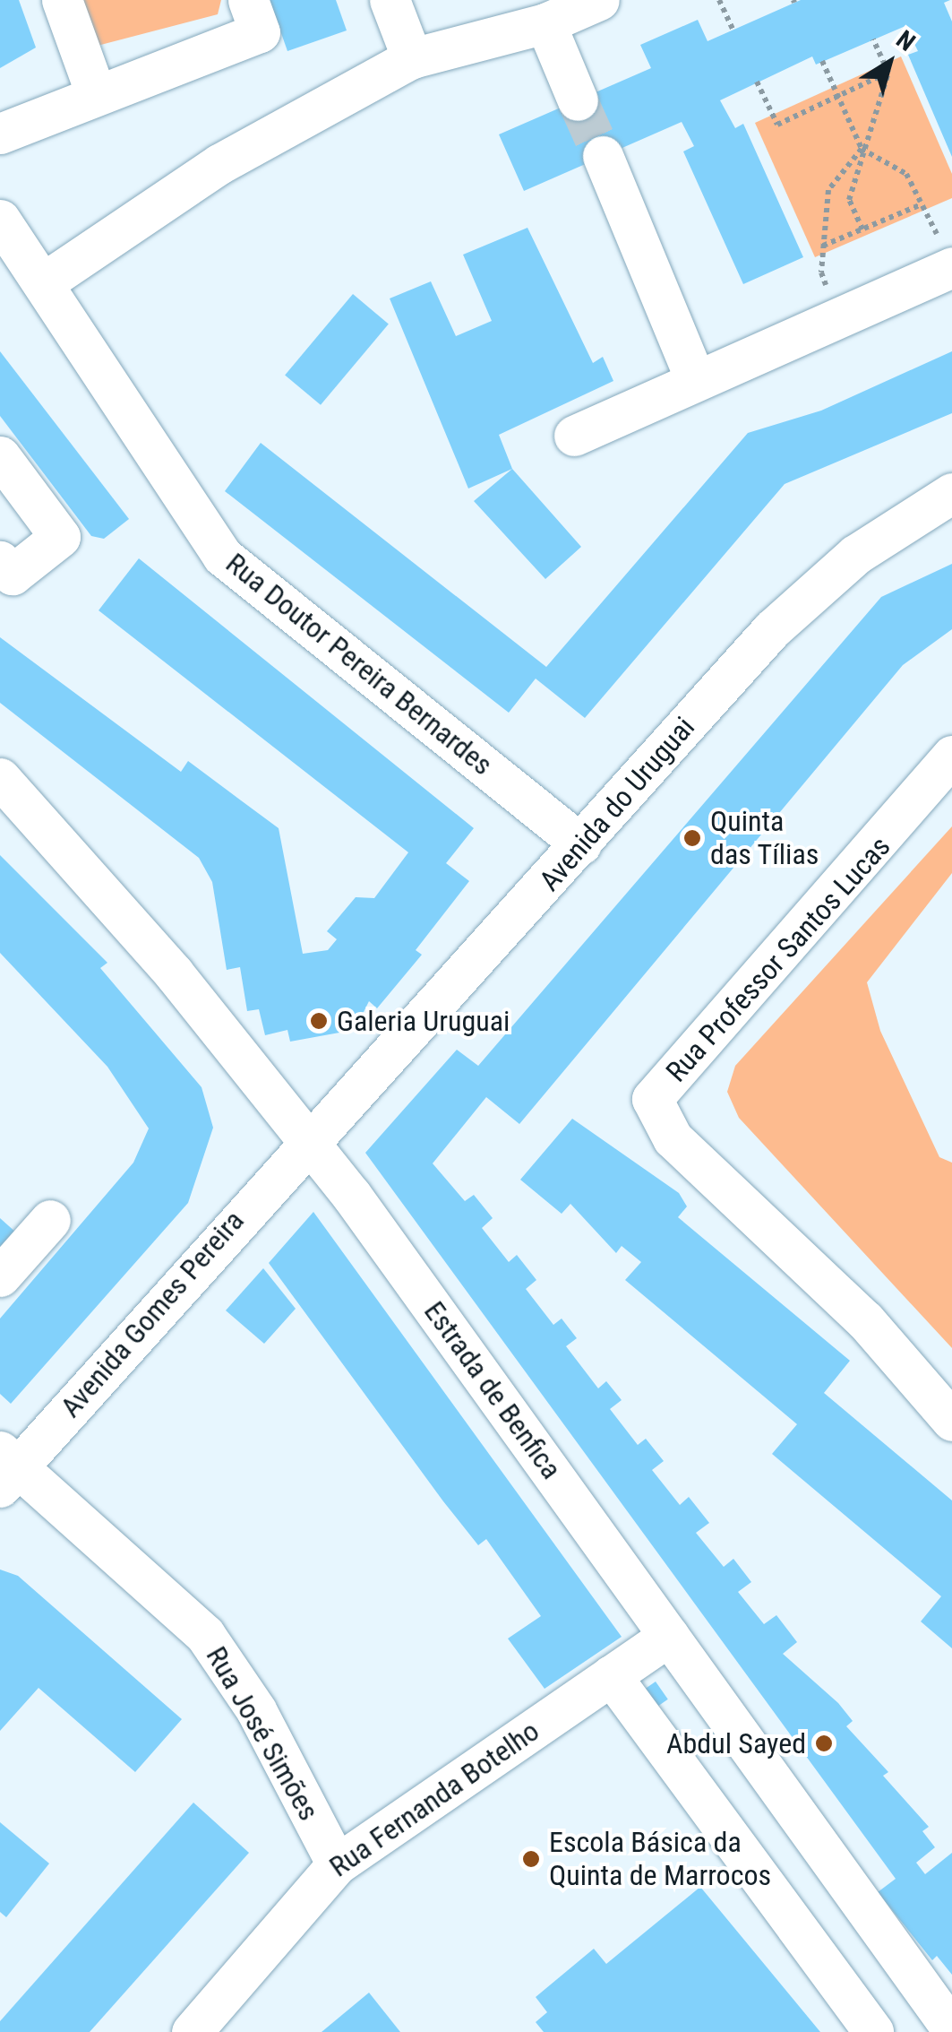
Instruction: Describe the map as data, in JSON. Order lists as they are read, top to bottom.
{
  "streets": {
    "street": [
      "Rua Doutor Pereira Bernardes",
      "Avenida do Uruguai",
      "Rua Professor Santos Lucas",
      "Avenida Gomes Pereira",
      "Estrada de Benfica",
      "Rua José Simões",
      "Rua Fernanda Botelho"
    ]
  },
  "crossings": [
    ["Rua Doutor Pereira Bernardes", "Avenida do Uruguai"],
    ["Avenida do Uruguai", "Avenida Gomes Pereira"],
    ["Avenida do Uruguai", "Estrada de Benfica"],
    ["Avenida Gomes Pereira", "Estrada de Benfica"],
    ["Avenida Gomes Pereira", "Rua José Simões"],
    ["Estrada de Benfica", "Rua Fernanda Botelho"],
    ["Rua José Simões", "Rua Fernanda Botelho"]
  ],
  "places": [
    "Quinta das Tílias",
    "Galeria Uruguai",
    "Abdul Sayed",
    "Escola Básica da Quinta de Marrocos"
  ],
  "north": "top right"
}
